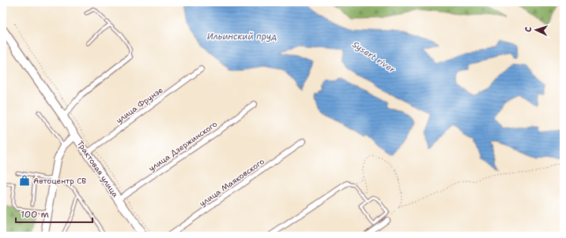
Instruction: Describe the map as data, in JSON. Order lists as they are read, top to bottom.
{
  "streets": {
    "main road": ["Трактовая улица"],
    "street": ["улица Фрунзе", "улица Дзержинского", "улица Маяковского"]
  },
  "crossings": [
    ["улица Фрунзе", "Трактовая улица"],
    ["улица Дзержинского", "Трактовая улица"]
  ],
  "water": ["Ильинский пруд", "Sysert river"],
  "places": {
    "shop": ["Автоцентр СВ"]
  },
  "scale_bar": "100 m",
  "north": "left"
}
